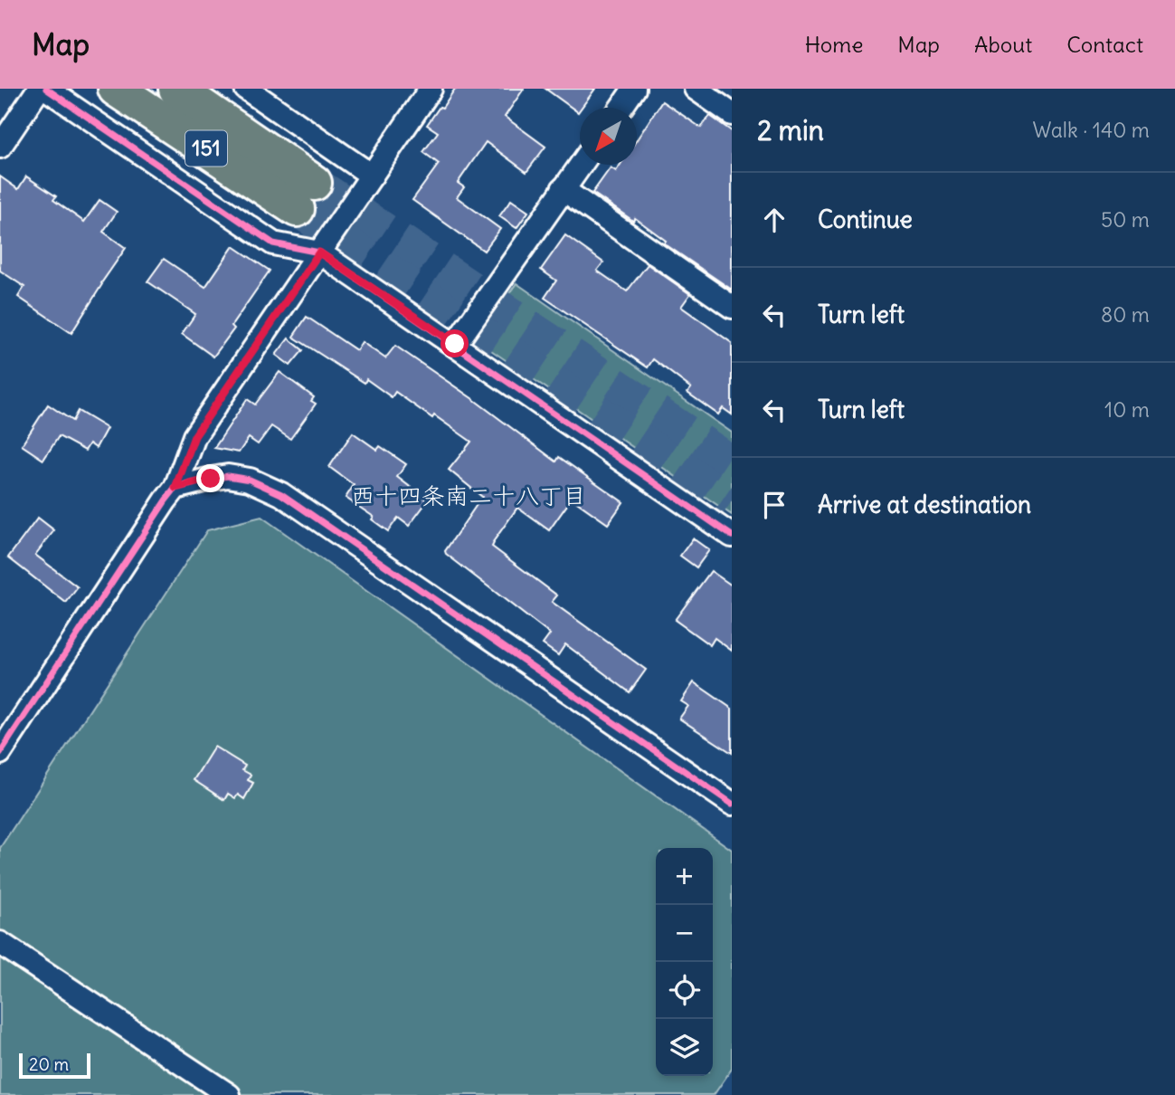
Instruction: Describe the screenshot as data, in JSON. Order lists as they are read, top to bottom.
{
  "streets": {
    "main road": ["151"]
  },
  "districts": ["西十四条南二十八丁目"],
  "scale_bar": "20 m",
  "north": "bottom left",
  "page": {
    "header": "Map",
    "nav": [
      "Home",
      "Map",
      "About",
      "Contact"
    ],
    "heading": ["2 min", "Walk · 140 m"],
    "list": [
      ["Continue", "50 m"],
      ["Turn left", "80 m"],
      ["Turn left", "10 m"],
      "Arrive at destination"
    ],
    "map_buttons": ["+", "−"],
    "scale": "20 m"
  }
}
